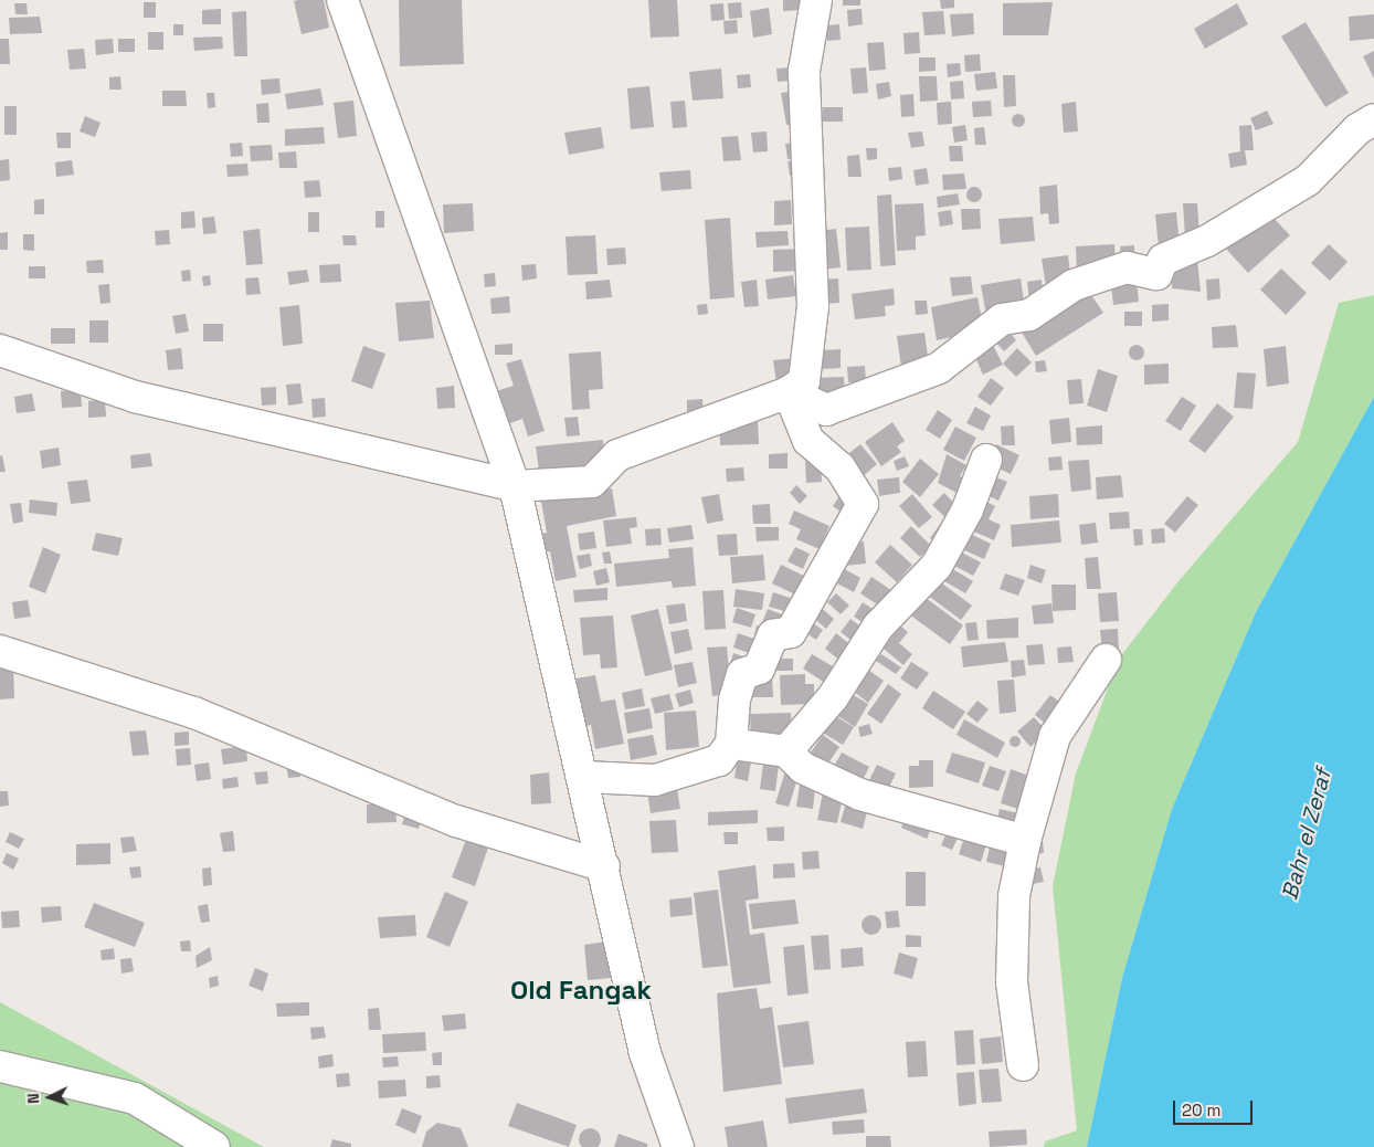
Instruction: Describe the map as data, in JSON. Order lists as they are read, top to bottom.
{
  "districts": ["Old Fangak"],
  "water": ["Bahr el Zeraf"],
  "scale_bar": "20 m",
  "north": "left"
}
